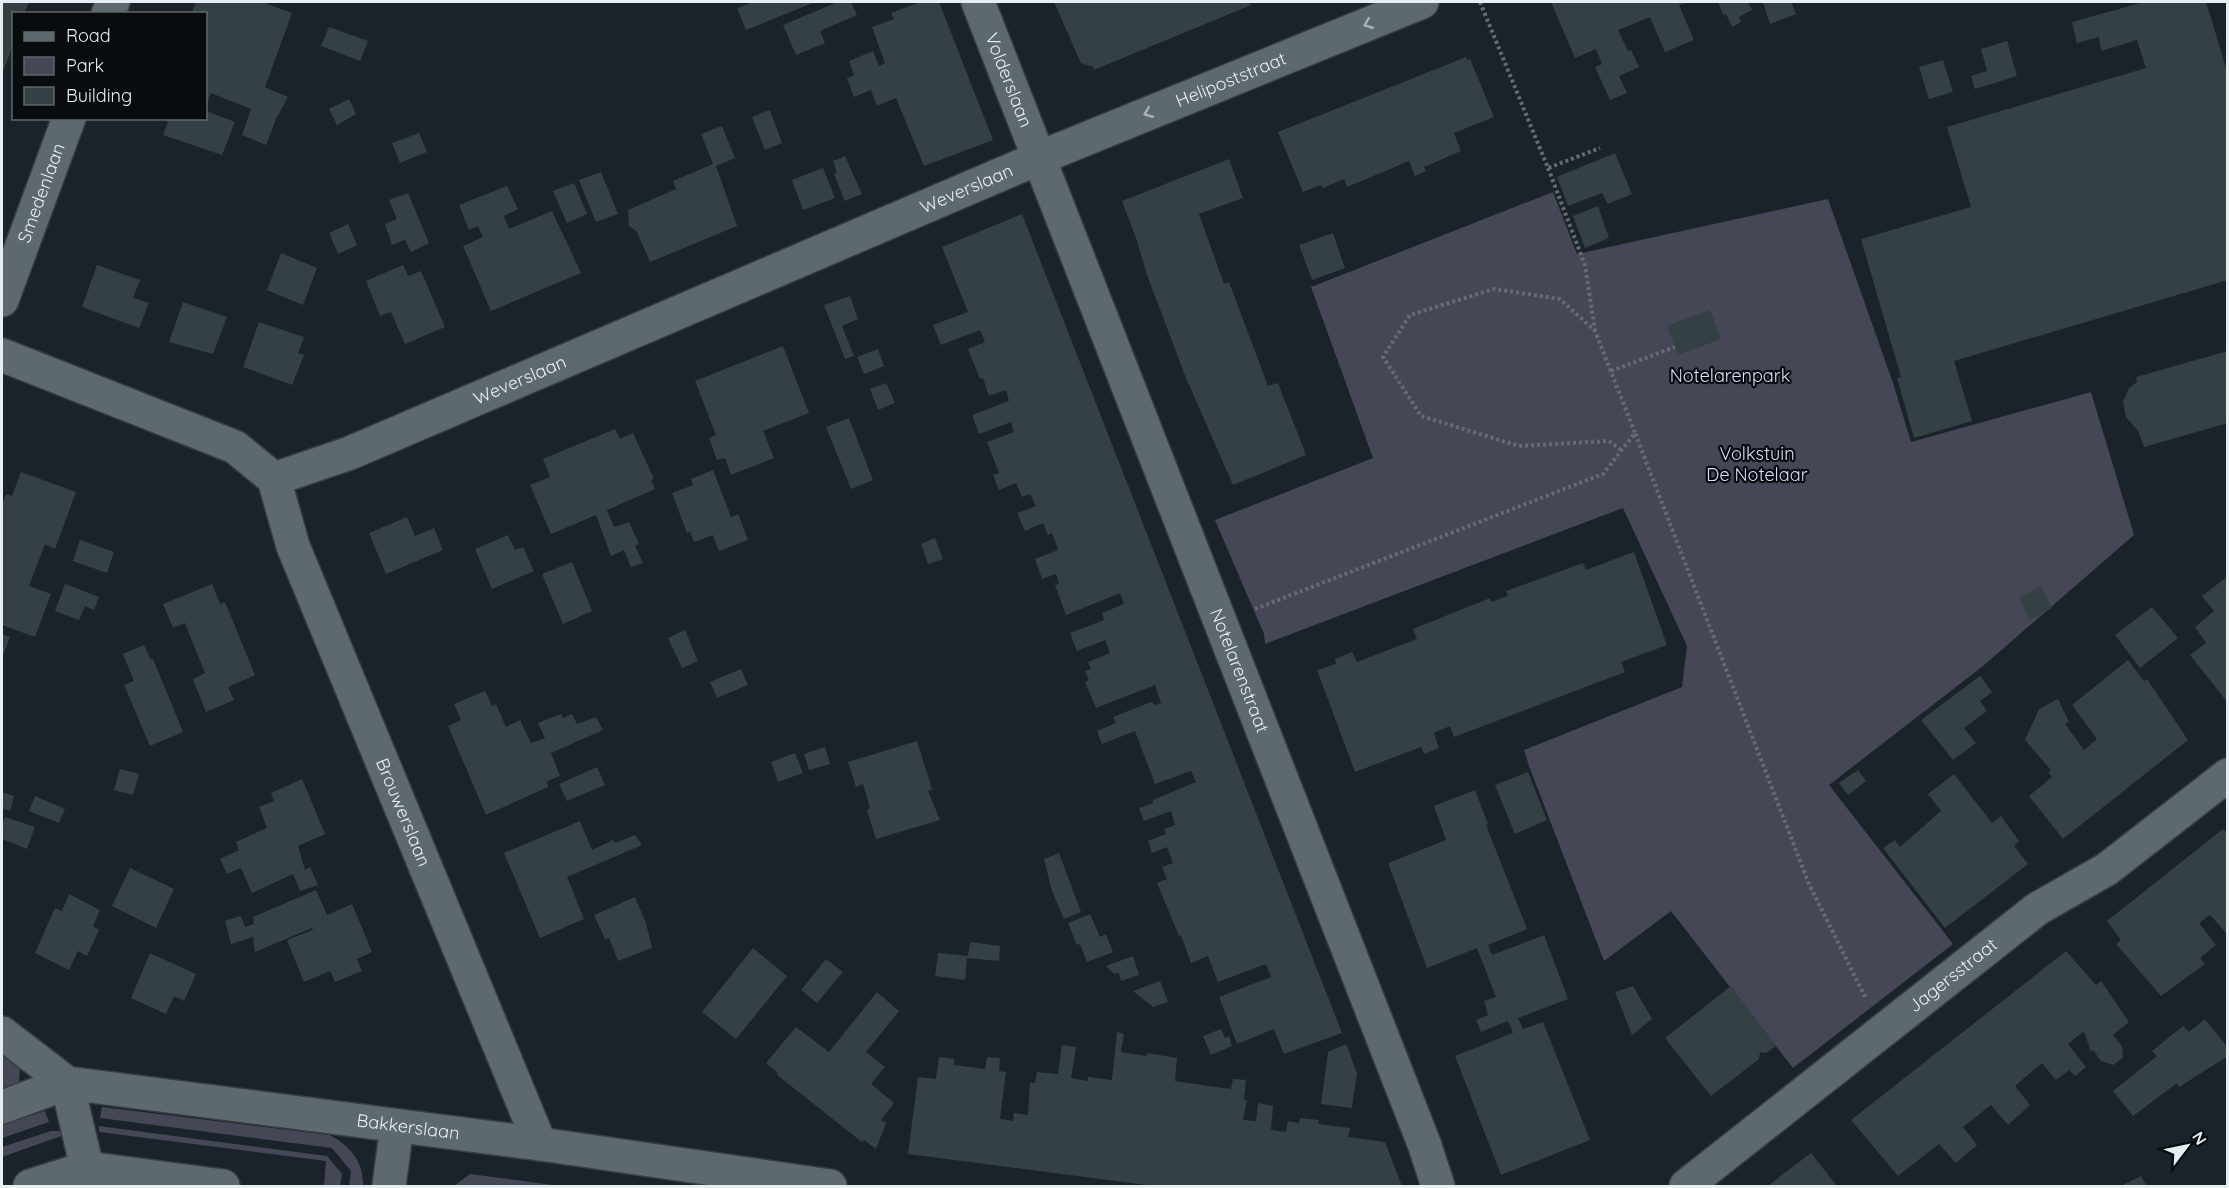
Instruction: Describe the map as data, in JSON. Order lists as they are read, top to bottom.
{
  "streets": {
    "street": [
      "Volderslaan",
      "Helipoststraat",
      "Weverslaan",
      "Smedenlaan",
      "Notelarenstraat",
      "Brouwerslaan",
      "Jagersstraat",
      "Bakkerslaan"
    ]
  },
  "crossings": [
    ["Volderslaan", "Helipoststraat"],
    ["Volderslaan", "Weverslaan"],
    ["Volderslaan", "Notelarenstraat"],
    ["Helipoststraat", "Weverslaan"],
    ["Helipoststraat", "Notelarenstraat"],
    ["Weverslaan", "Notelarenstraat"],
    ["Weverslaan", "Brouwerslaan"],
    ["Brouwerslaan", "Bakkerslaan"]
  ],
  "one_way": ["Helipoststraat"],
  "parks": ["Notelarenpark", "Volkstuin De Notelaar"],
  "legend": ["Road", "Park", "Building"],
  "north": "top right"
}
